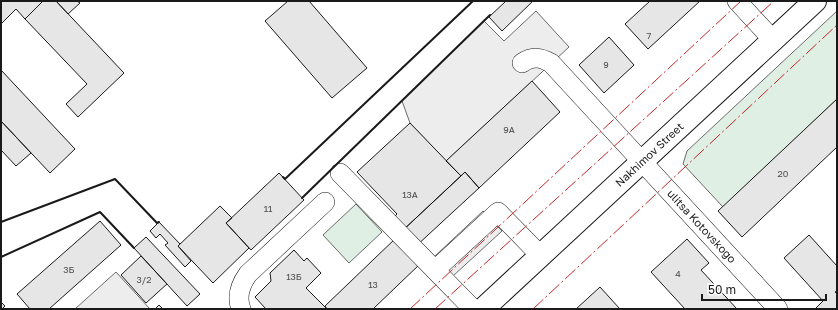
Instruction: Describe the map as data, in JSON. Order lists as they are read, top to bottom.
{
  "streets": {
    "main road": ["Nakhimov Street"],
    "street": ["ulitsa Kotovskogo"]
  },
  "crossings": [
    ["Nakhimov Street", "ulitsa Kotovskogo"]
  ],
  "house_numbers": [
    "7",
    "9",
    "9А",
    "20",
    "13А",
    "11",
    "3Б",
    "4",
    "13Б",
    "3/2",
    "13"
  ],
  "scale_bar": "50 m"
}
